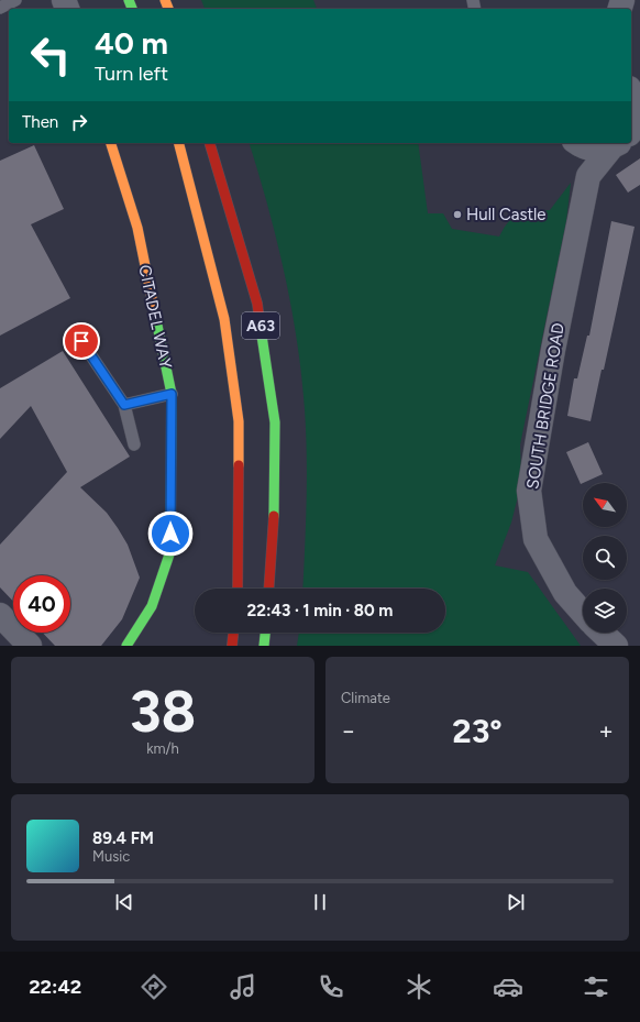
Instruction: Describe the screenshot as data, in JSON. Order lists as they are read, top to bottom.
{
  "streets": {
    "main road": ["CITADEL WAY", "A63"],
    "street": ["SOUTH BRIDGE ROAD"]
  },
  "places": ["Hull Castle"],
  "north": "top left",
  "page": {
    "turn": ["40 m", "Turn left"],
    "then": "Then",
    "limit": "40",
    "trip": "22:43 · 1 min · 80 m",
    "tile": [
      ["38", "km/h"],
      "Climate"
    ],
    "heat": ["−", "23°", "+"],
    "song": ["89.4 FM", "Music"],
    "tabs": "22:42"
  }
}
